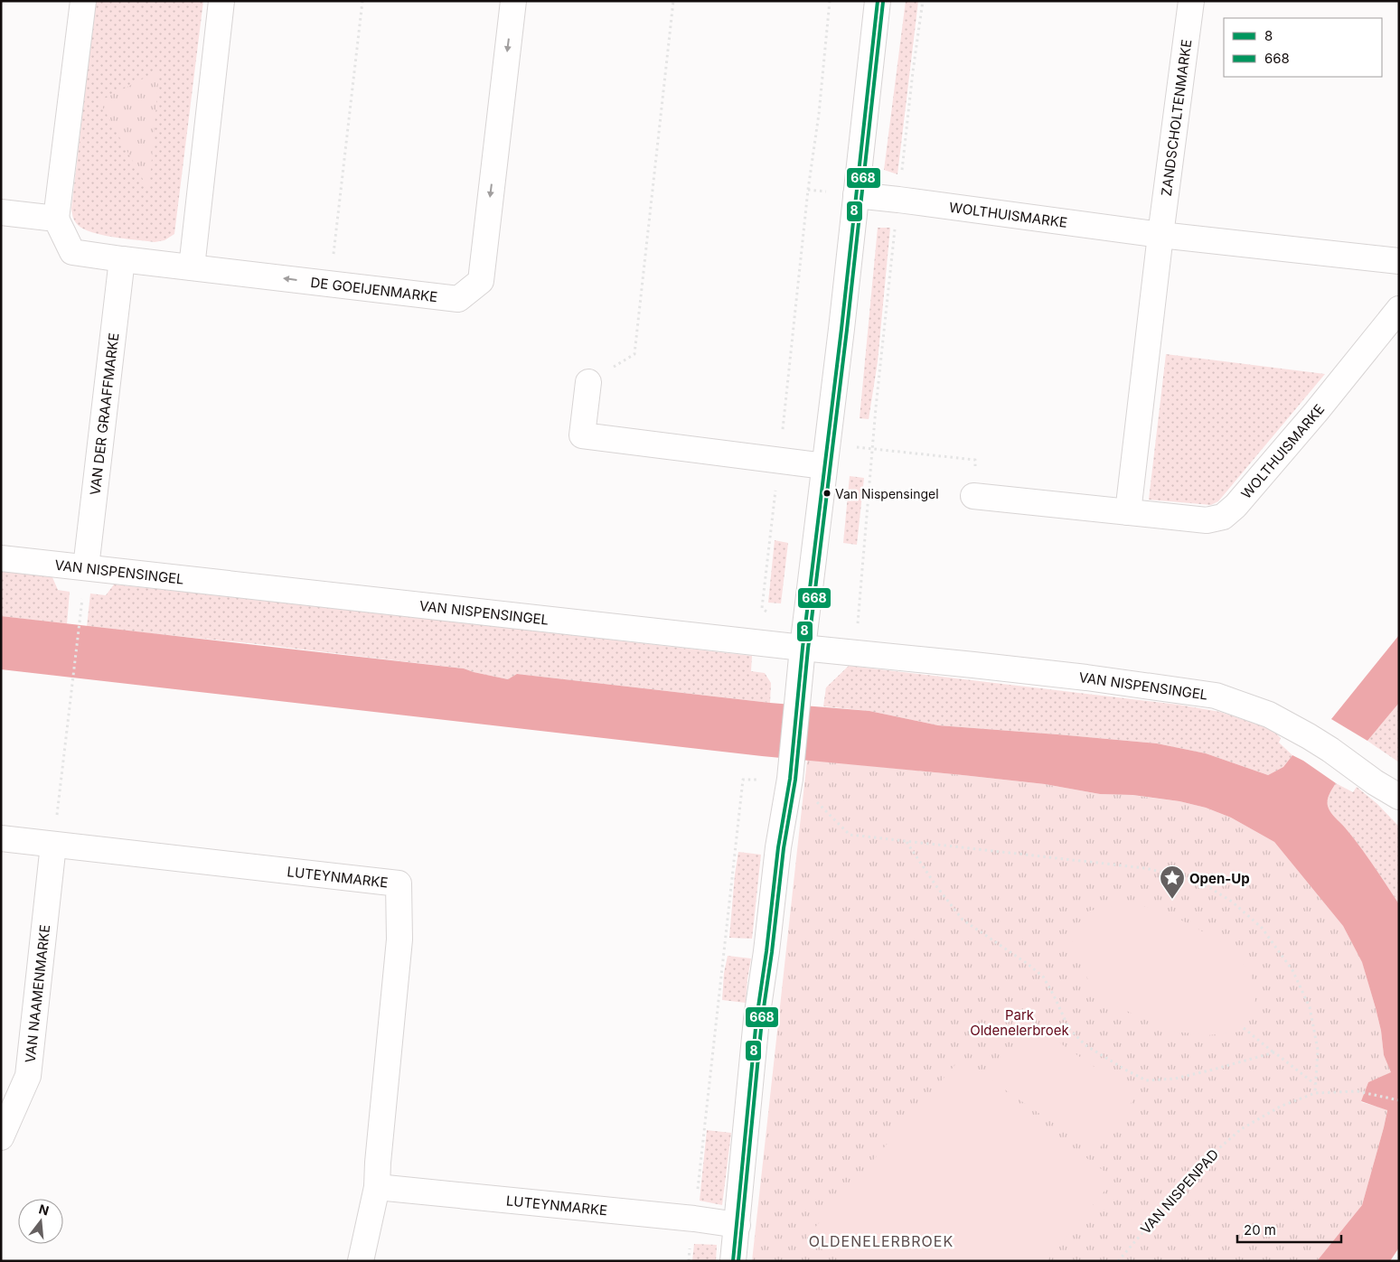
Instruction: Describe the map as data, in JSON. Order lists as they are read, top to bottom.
{
  "streets": {
    "street": [
      "ZANDSCHOLTENMARKE",
      "WOLTHUISMARKE",
      "DE GOEIJENMARKE",
      "VAN DER GRAAFFMARKE",
      "VAN NISPENSINGEL",
      "LUTEYNMARKE",
      "VAN NAAMENMARKE"
    ],
    "path": ["VAN NISPENPAD"]
  },
  "crossings": [
    ["ZANDSCHOLTENMARKE", "WOLTHUISMARKE"],
    ["DE GOEIJENMARKE", "VAN DER GRAAFFMARKE"],
    ["VAN DER GRAAFFMARKE", "VAN NISPENSINGEL"],
    ["LUTEYNMARKE", "VAN NAAMENMARKE"]
  ],
  "districts": ["OLDENELERBROEK"],
  "parks": ["Park Oldenelerbroek"],
  "places": {
    "other": ["Van Nispensingel"],
    "place": ["Open-Up"]
  },
  "lines": ["transit line 8", "transit line 668"],
  "legend": ["8", "668"],
  "scale_bar": "20 m",
  "north": "top"
}
